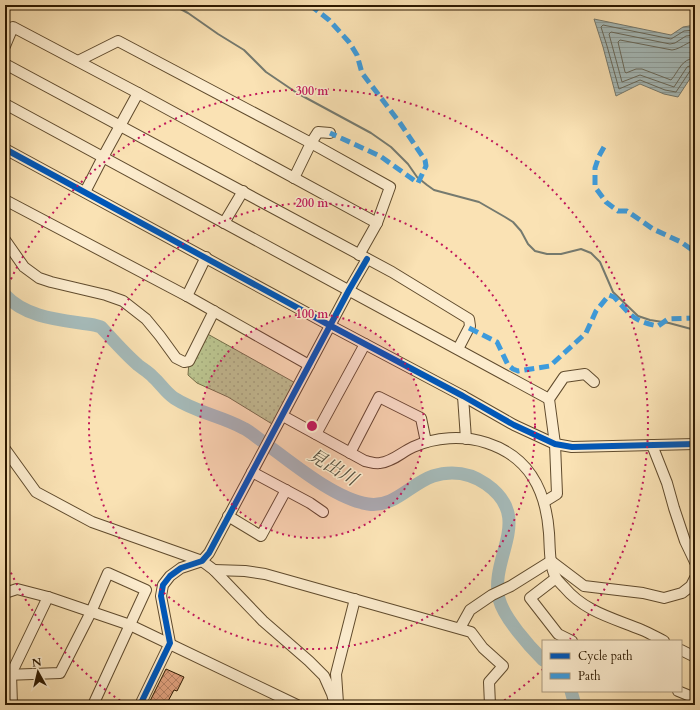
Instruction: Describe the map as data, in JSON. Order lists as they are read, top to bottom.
{
  "water": ["見出川"],
  "legend": ["Cycle path", "Path"],
  "north": "top",
  "rings": ["300 m", "200 m", "100 m"]
}
